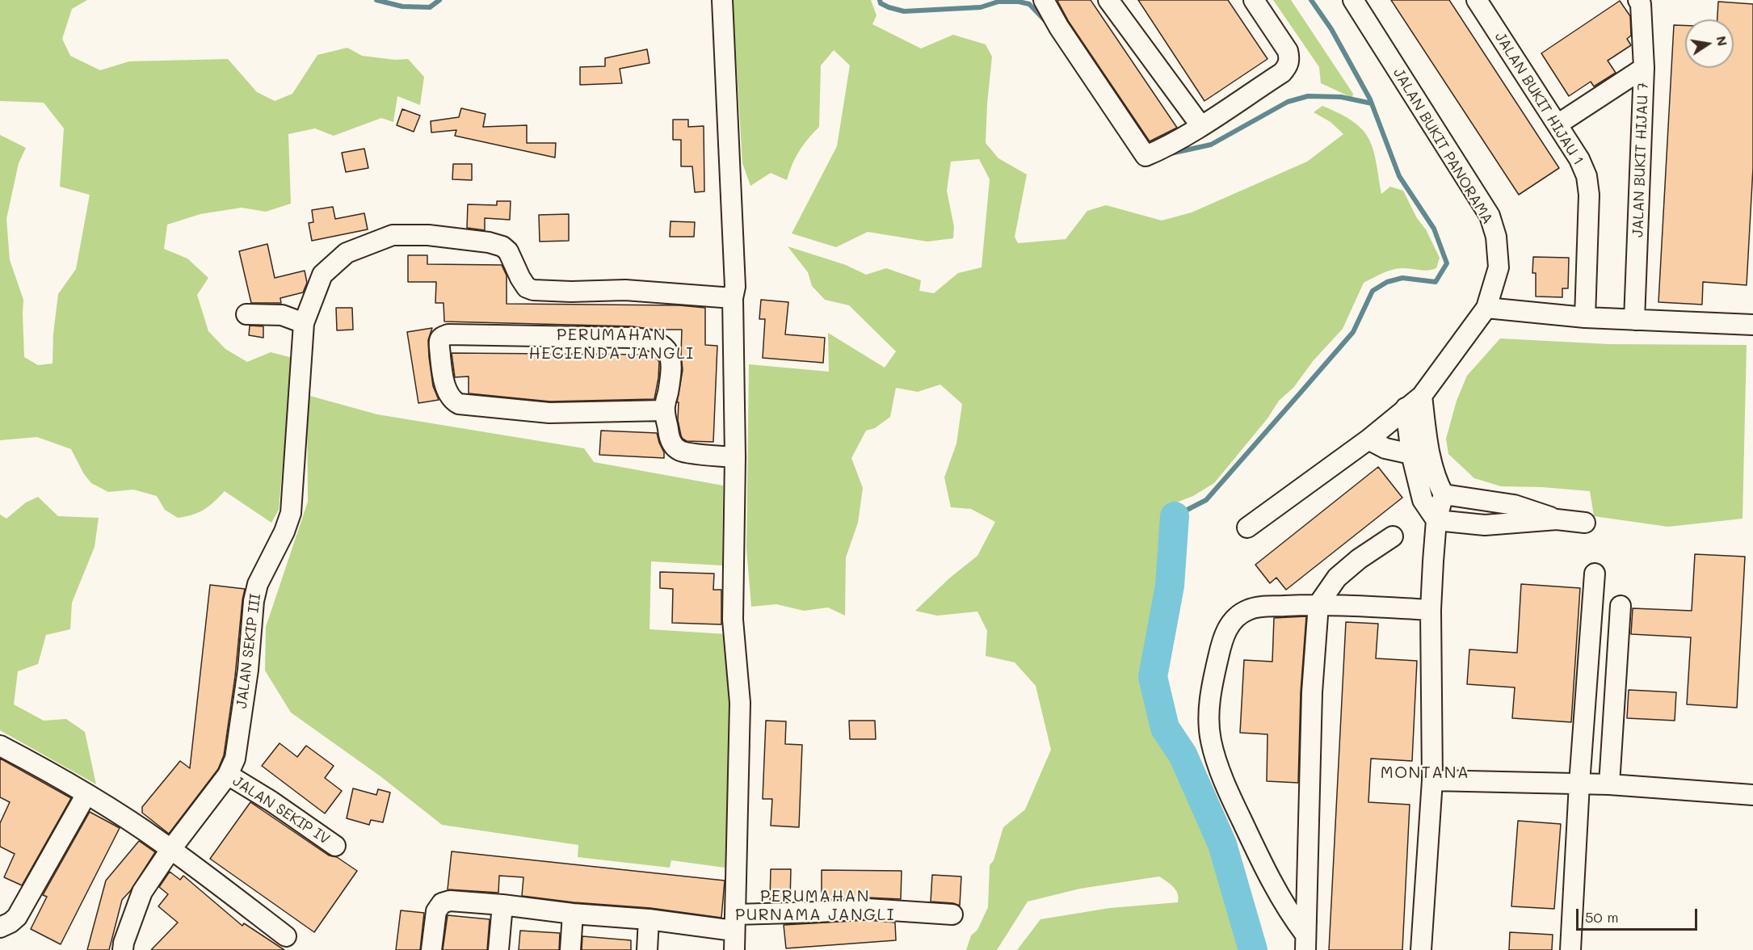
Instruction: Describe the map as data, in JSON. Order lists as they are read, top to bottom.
{
  "streets": {
    "street": [
      "JALAN BUKIT HIJAU 1",
      "JALAN BUKIT PANORAMA",
      "JALAN BUKIT HIJAU 7",
      "JALAN SEKIP III",
      "JALAN SEKIP IV"
    ]
  },
  "crossings": [
    ["JALAN SEKIP III", "JALAN SEKIP IV"]
  ],
  "districts": ["PERUMAHAN HECIENDA JANGLI", "MONTANA", "PERUMAHAN PURNAMA JANGLI"],
  "scale_bar": "50 m",
  "north": "right"
}
